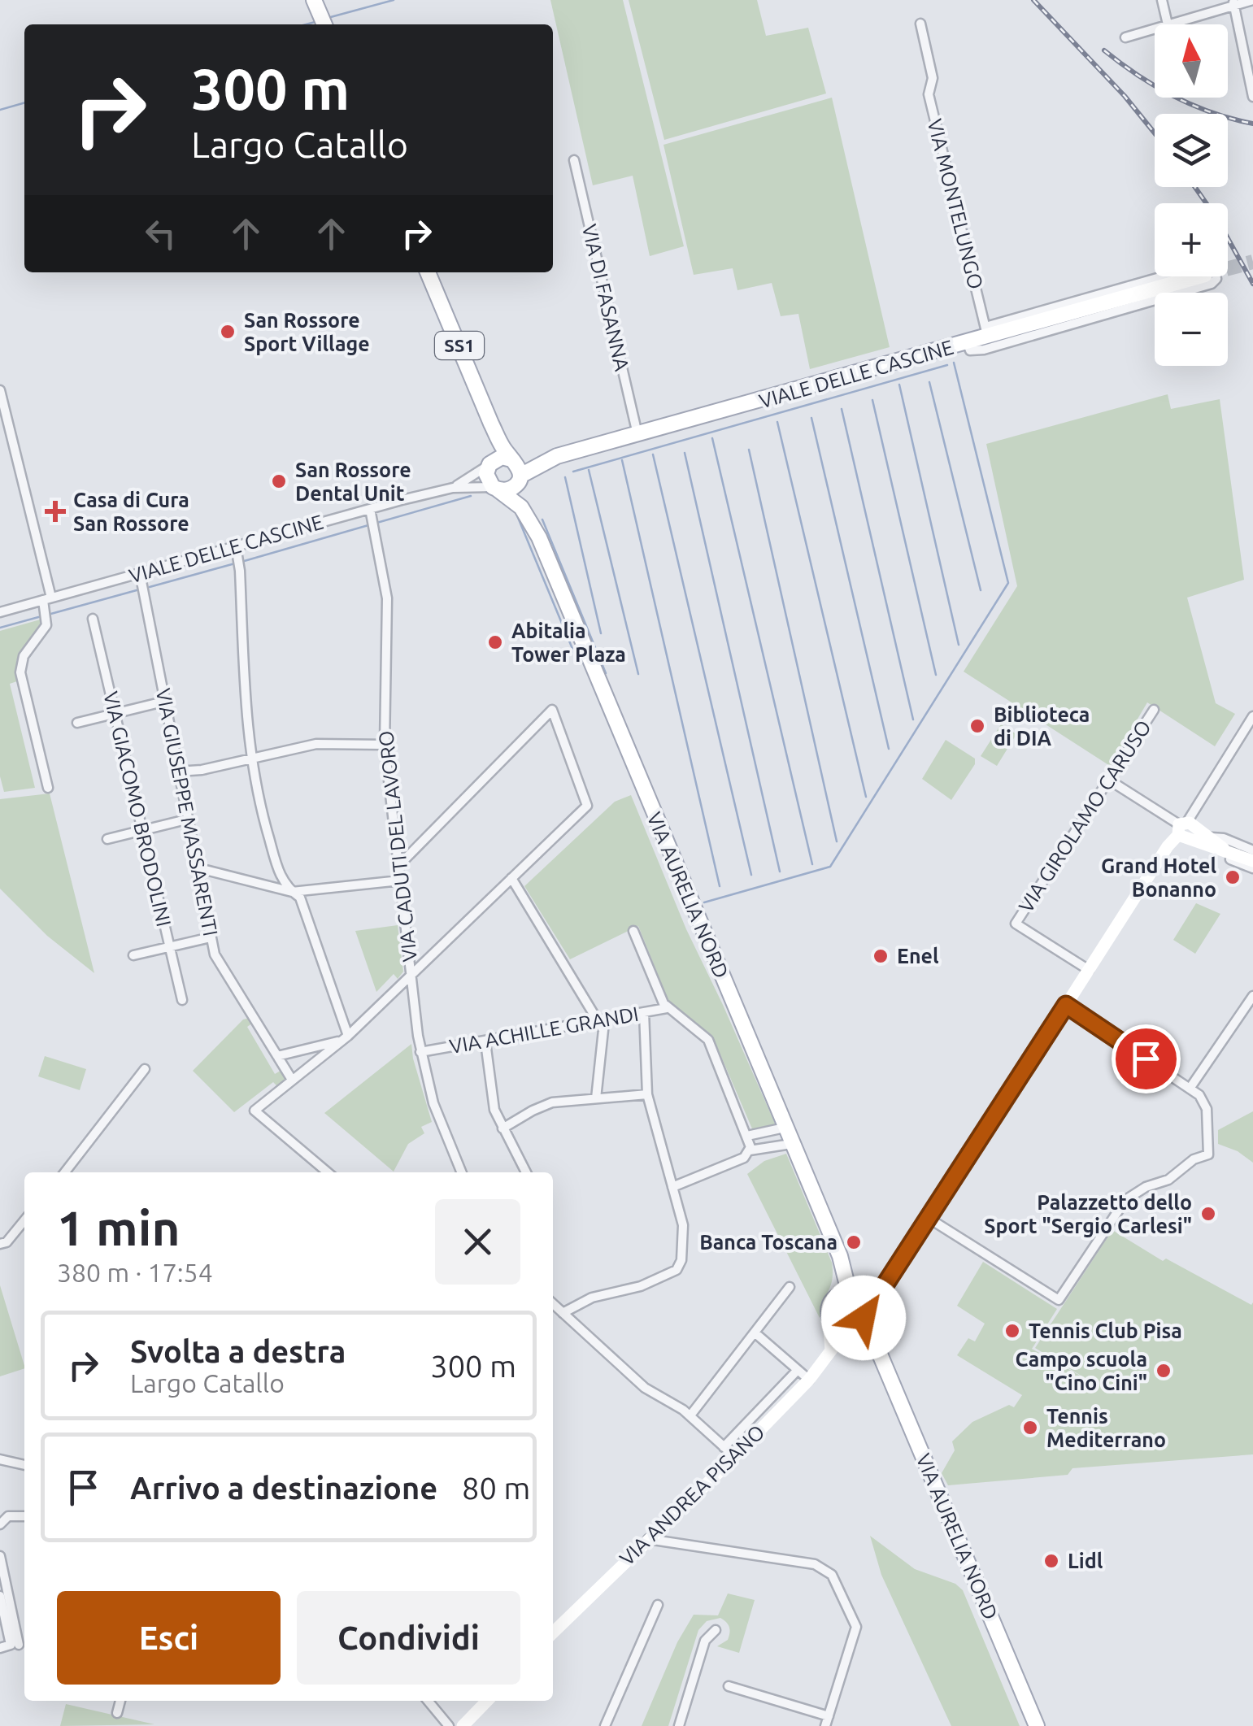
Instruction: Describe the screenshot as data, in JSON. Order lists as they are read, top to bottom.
{
  "streets": {
    "main road": ["SS1", "VIALE DELLE CASCINE", "VIA AURELIA NORD"],
    "street": [
      "VIA MONTELUNGO",
      "VIA DI FASANNA",
      "VIA GIACOMO BRODOLINI",
      "VIA GIUSEPPE MASSARENTI",
      "VIA GIROLAMO CARUSO",
      "VIA CADUTI DEL LAVORO",
      "VIA ACHILLE GRANDI",
      "VIA ANDREA PISANO"
    ]
  },
  "crossings": [
    ["VIA MONTELUNGO", "VIALE DELLE CASCINE"],
    ["VIA DI FASANNA", "VIALE DELLE CASCINE"],
    ["SS1", "VIALE DELLE CASCINE"],
    ["SS1", "VIA AURELIA NORD"],
    ["VIALE DELLE CASCINE", "VIA GIUSEPPE MASSARENTI"],
    ["VIALE DELLE CASCINE", "VIA CADUTI DEL LAVORO"],
    ["VIALE DELLE CASCINE", "VIA AURELIA NORD"],
    ["VIA CADUTI DEL LAVORO", "VIA ACHILLE GRANDI"],
    ["VIA AURELIA NORD", "VIA ANDREA PISANO"]
  ],
  "places": {
    "other": [
      "San Rossore Sport Village",
      "San Rossore Dental Unit",
      "Abitalia Tower Plaza",
      "Biblioteca di DIA",
      "Grand Hotel Bonanno",
      "Enel",
      "Palazzetto dello Sport \"Sergio Carlesi\"",
      "Banca Toscana",
      "Tennis Club Pisa",
      "Campo scuola \"Cino Cini\"",
      "Tennis Mediterrano",
      "Lidl"
    ],
    "health": ["Casa di Cura San Rossore"]
  },
  "north": "top",
  "page": {
    "map_buttons": ["+", "−"],
    "turn": ["300 m", "Largo Catallo"],
    "heading": ["1 min", "380 m · 17:54"],
    "list": [
      {
        "name": "Svolta a destra",
        "note": "Largo Catallo",
        "value": "300 m"
      },
      {
        "name": "Arrivo a destinazione",
        "value": "80 m"
      }
    ],
    "buttons": ["Esci", "Condividi"]
  }
}
